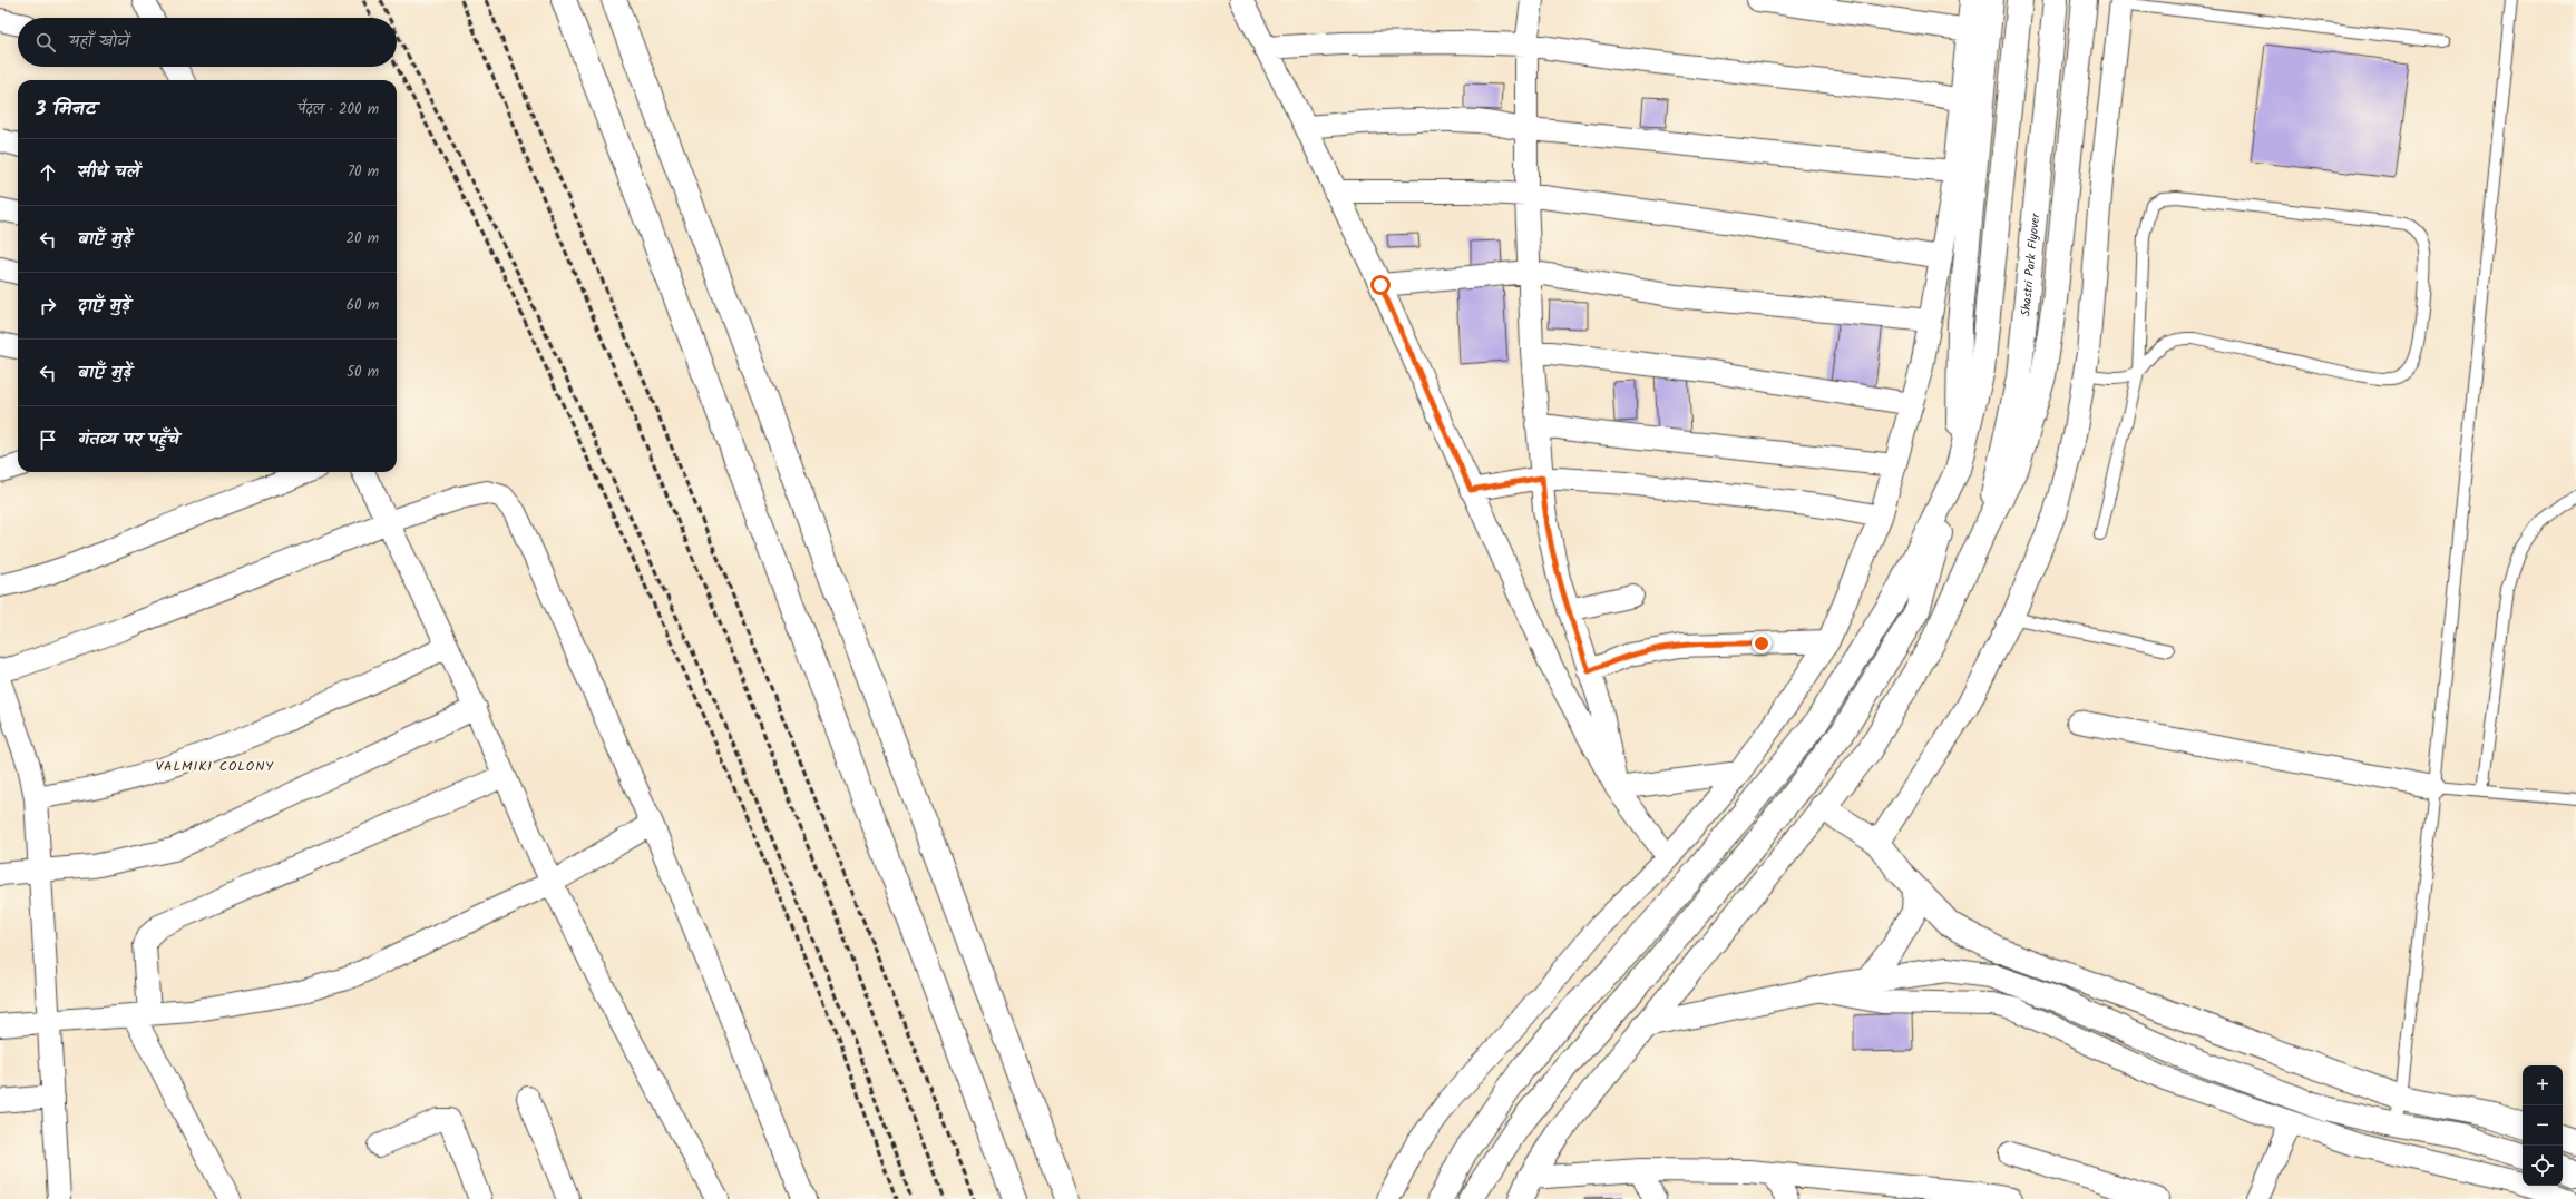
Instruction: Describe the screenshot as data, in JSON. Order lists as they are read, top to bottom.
{
  "streets": {
    "main road": ["Shastri Park Flyover"]
  },
  "districts": ["VALMIKI COLONY"],
  "page": {
    "search": "यहाँ खोजें",
    "heading": ["3 मिनट", "पैदल · 200 m"],
    "list": [
      ["सीधे चलें", "70 m"],
      ["बाएँ मुड़ें", "20 m"],
      ["दाएँ मुड़ें", "60 m"],
      ["बाएँ मुड़ें", "50 m"],
      "गंतव्य पर पहुँचे"
    ],
    "map_buttons": ["+", "−"]
  }
}
